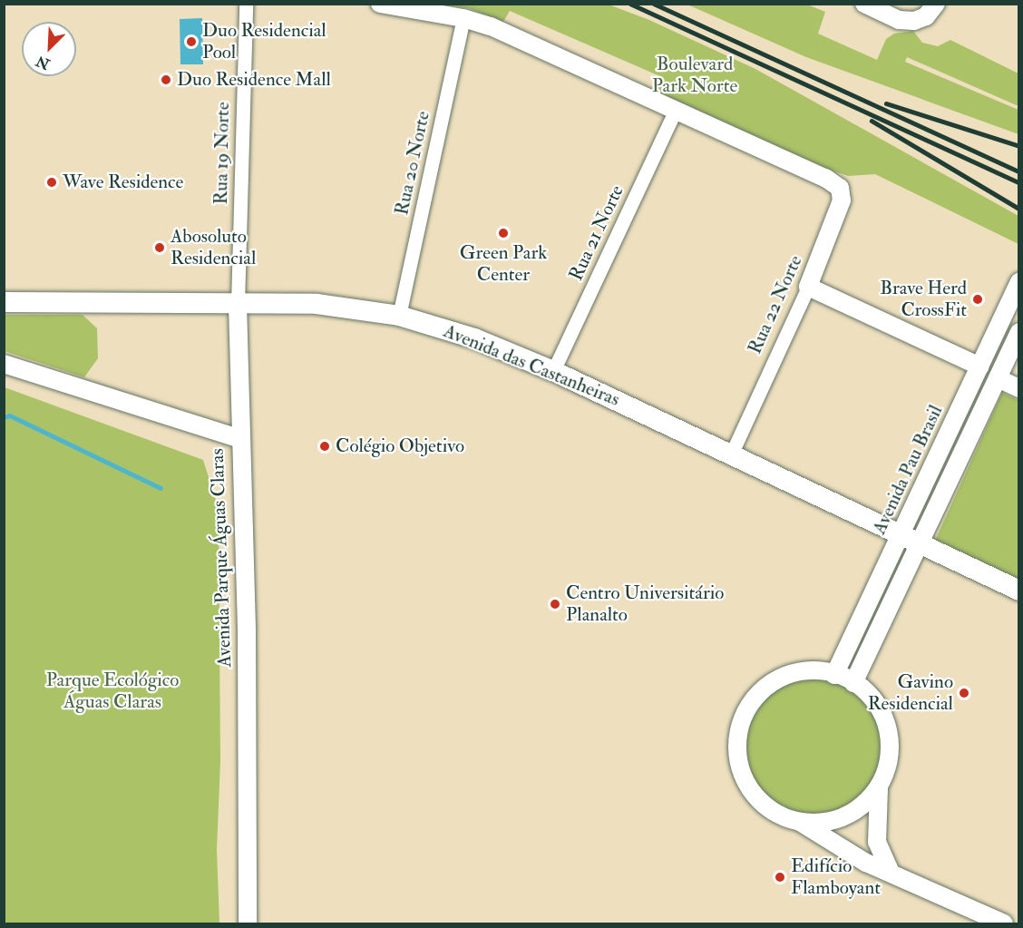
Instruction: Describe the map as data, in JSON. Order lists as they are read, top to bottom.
{
  "streets": {
    "main road": ["Avenida das Castanheiras"],
    "street": [
      "Rua 19 Norte",
      "Rua 20 Norte",
      "Rua 21 Norte",
      "Rua 22 Norte",
      "Avenida Pau Brasil",
      "Avenida Parque Águas Claras"
    ]
  },
  "crossings": [
    ["Rua 19 Norte", "Avenida das Castanheiras"],
    ["Rua 20 Norte", "Avenida das Castanheiras"],
    ["Rua 21 Norte", "Rua 22 Norte"],
    ["Rua 21 Norte", "Avenida das Castanheiras"],
    ["Rua 22 Norte", "Avenida das Castanheiras"],
    ["Avenida das Castanheiras", "Avenida Pau Brasil"]
  ],
  "parks": ["Boulevard Park Norte", "Parque Ecológico Águas Claras"],
  "places": [
    "Duo Residencial Pool",
    "Duo Residence Mall",
    "Wave Residence",
    "Green Park Center",
    "Abosoluto Residencial",
    "Brave Herd CrossFit",
    "Colégio Objetivo",
    "Centro Universitário Planalto",
    "Gavino Residencial",
    "Edifício Flamboyant"
  ],
  "north": "bottom left"
}
